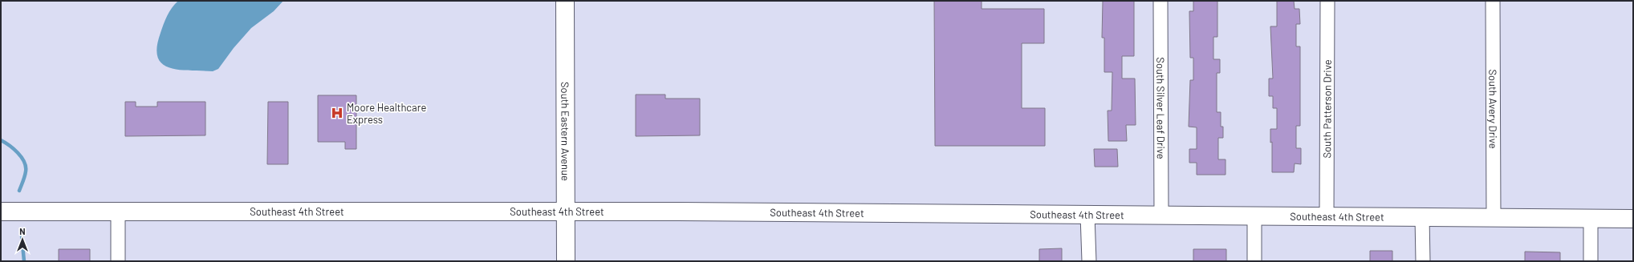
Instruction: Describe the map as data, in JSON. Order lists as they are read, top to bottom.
{
  "streets": {
    "main road": ["South Eastern Avenue", "Southeast 4th Street"],
    "street": ["South Silver Leaf Drive", "South Patterson Drive", "South Avery Drive"]
  },
  "crossings": [
    ["South Silver Leaf Drive", "Southeast 4th Street"],
    ["South Patterson Drive", "Southeast 4th Street"],
    ["South Avery Drive", "Southeast 4th Street"],
    ["South Eastern Avenue", "Southeast 4th Street"]
  ],
  "places": {
    "hospital": ["Moore Healthcare Express"]
  },
  "north": "top"
}
